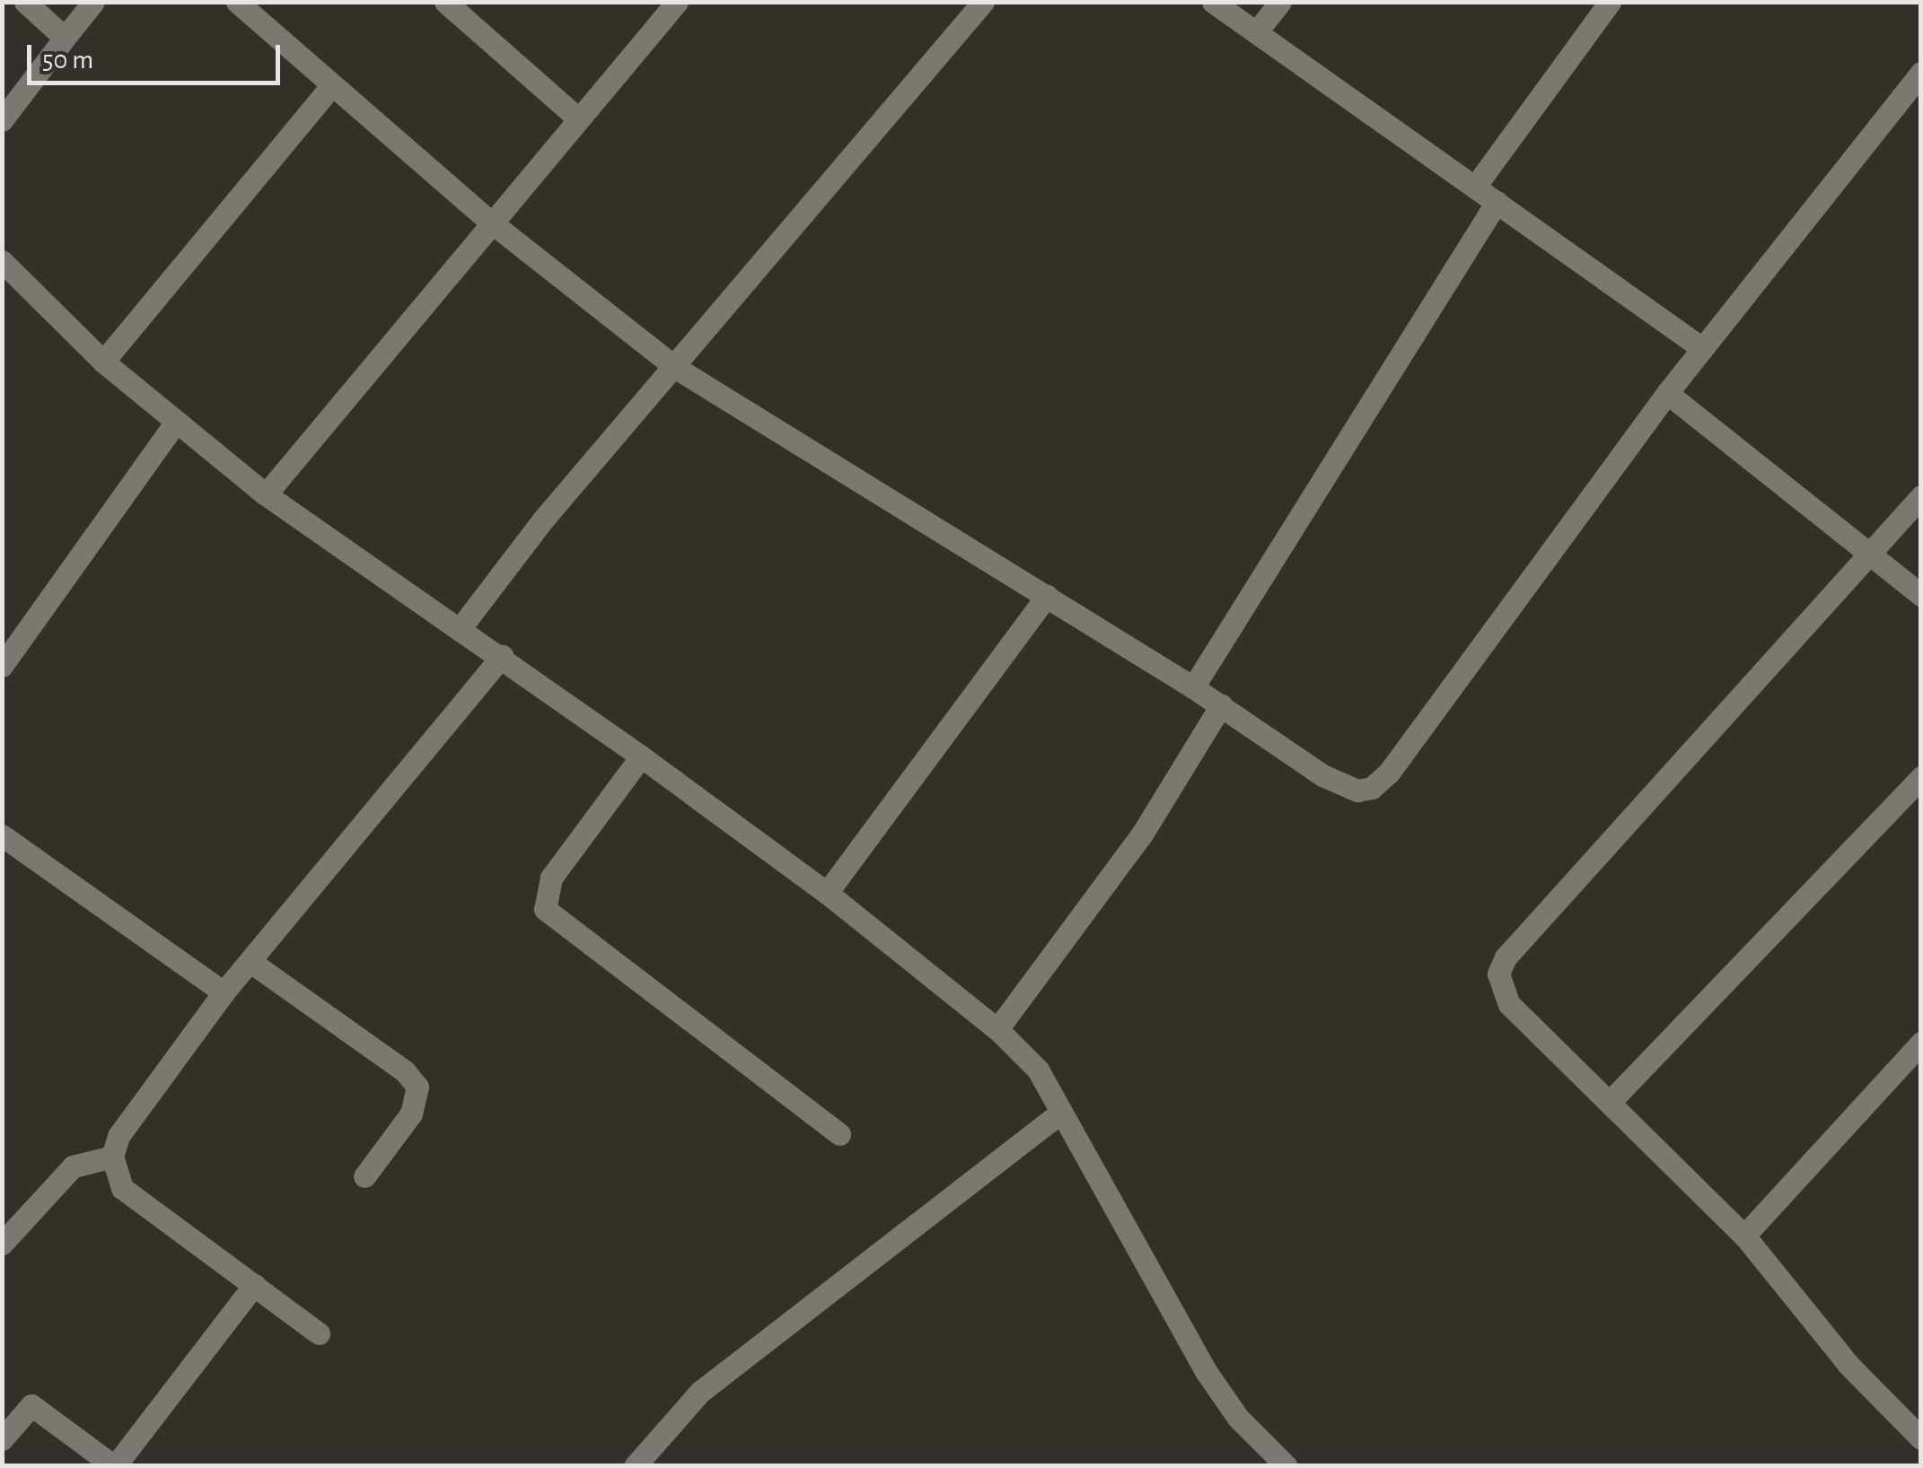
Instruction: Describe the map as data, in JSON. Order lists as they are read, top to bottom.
{
  "scale_bar": "50 m"
}
